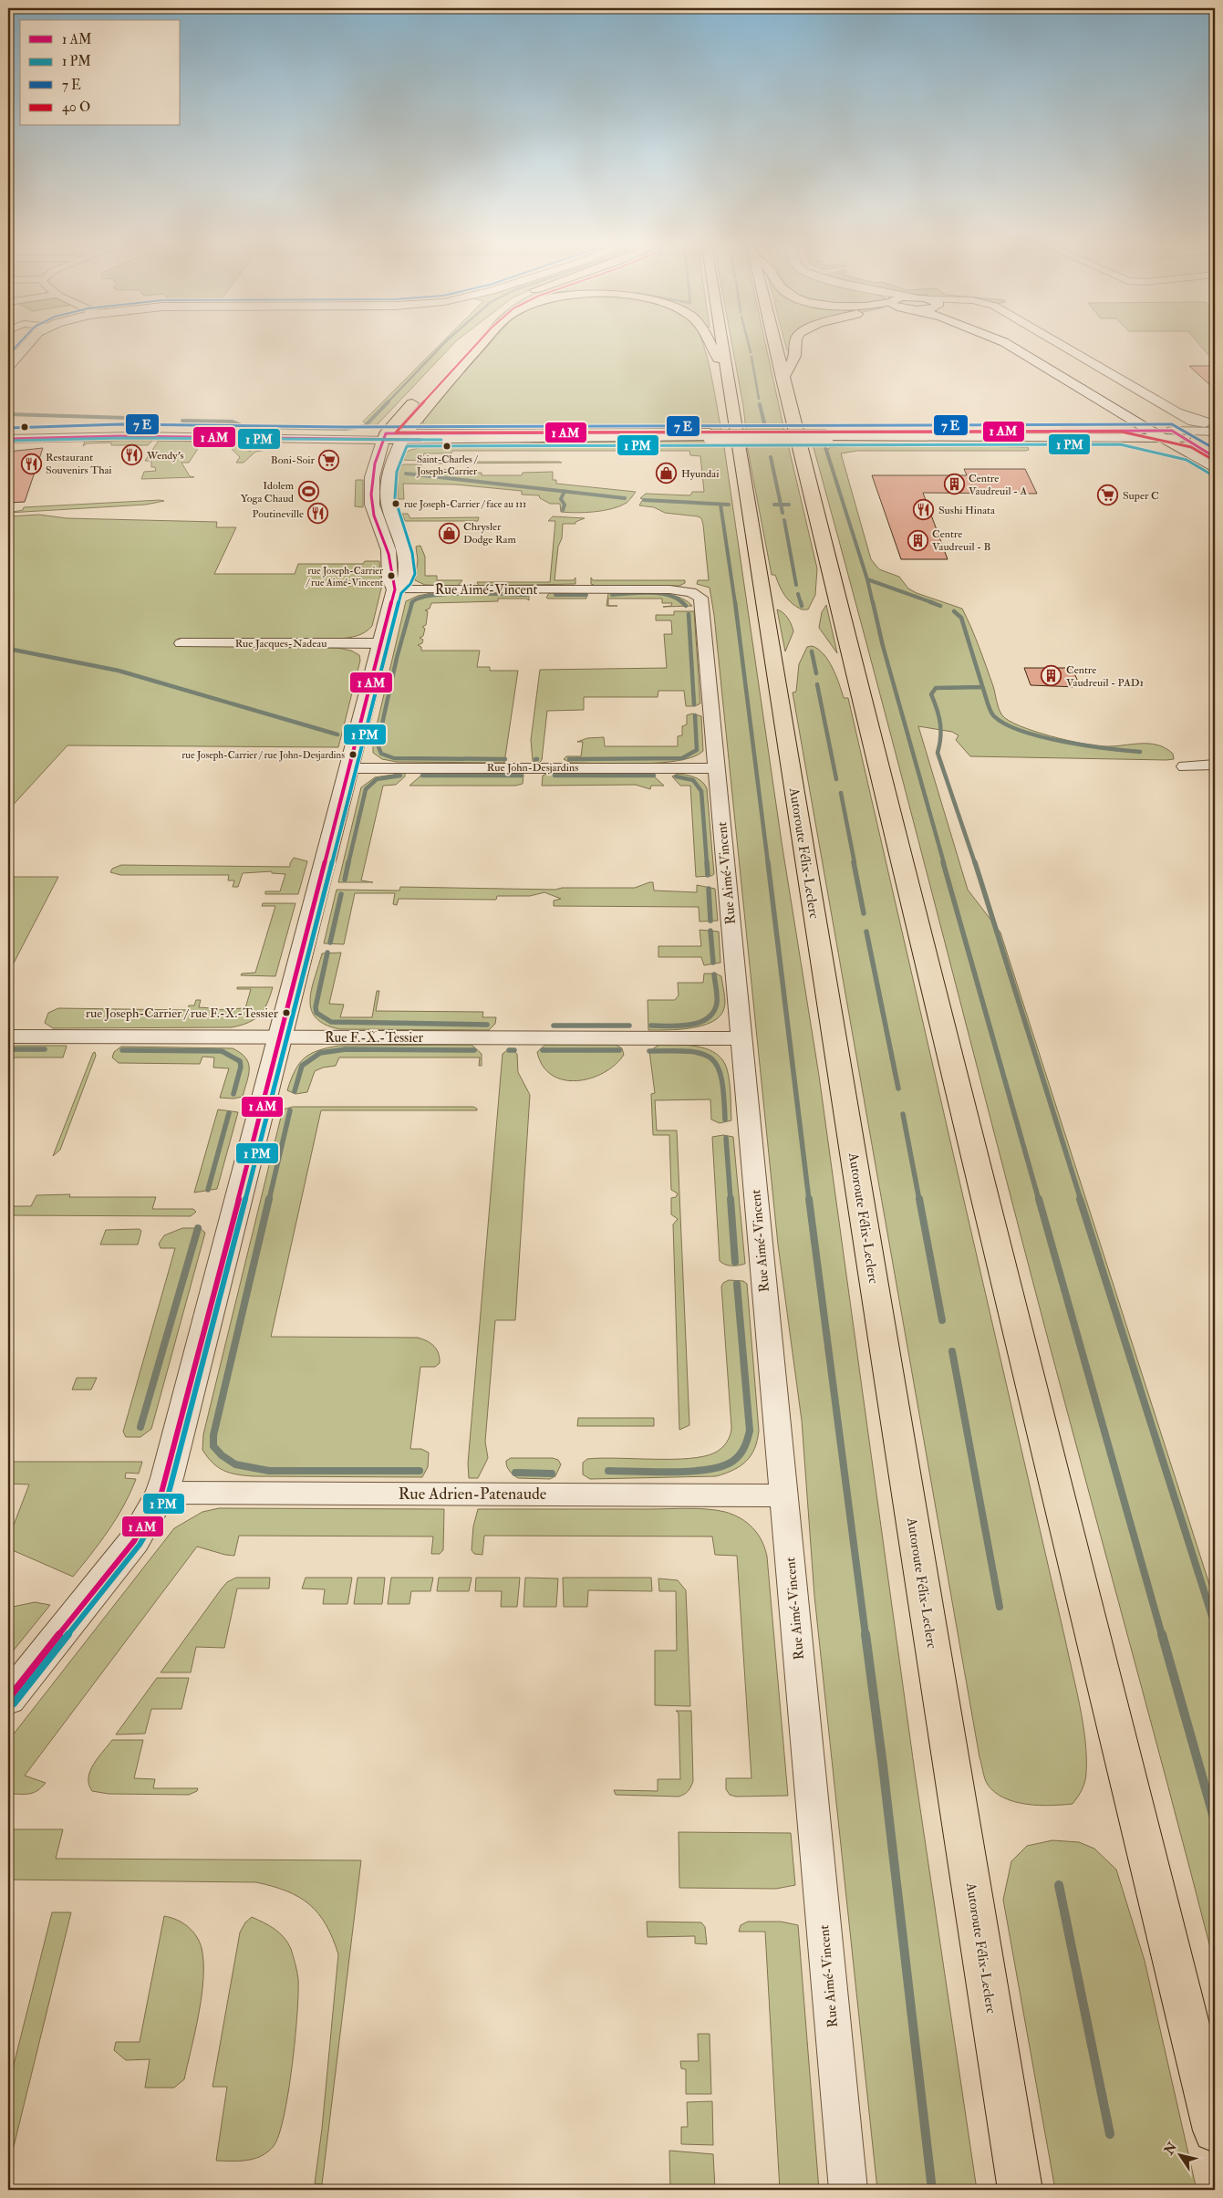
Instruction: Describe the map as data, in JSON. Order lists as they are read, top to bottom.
{
  "streets": {
    "highway": ["Autoroute Félix-Leclerc"],
    "street": [
      "Rue Aimé-Vincent",
      "Rue Jacques-Nadeau",
      "Rue John-Desjardins",
      "Rue F.-X.-Tessier",
      "Rue Adrien-Patenaude"
    ]
  },
  "crossings": [
    ["Rue Aimé-Vincent", "Rue John-Desjardins"],
    ["Rue Aimé-Vincent", "Rue F.-X.-Tessier"],
    ["Rue Aimé-Vincent", "Rue Adrien-Patenaude"]
  ],
  "places": {
    "other": [
      "Saint-Charles / Joseph-Carrier",
      "rue Joseph-Carrier / face au 111",
      "rue Joseph-Carrier / rue Aimé-Vincent",
      "rue Joseph-Carrier / rue John-Desjardins",
      "rue Joseph-Carrier / rue F.-X.-Tessier"
    ],
    "restaurant": [
      "Wendy's",
      "Restaurant Souvenirs Thai",
      "Sushi Hinata",
      "Poutineville"
    ],
    "supermarket": ["Boni-Soir", "Super C"],
    "shop": ["Hyundai", "Chrysler Dodge Ram"],
    "building": ["Centre Vaudreuil - A", "Centre Vaudreuil - B", "Centre Vaudreuil - PAD1"],
    "sports": ["Idolem Yoga Chaud"]
  },
  "legend": [
    "1 AM",
    "1 PM",
    "7 E",
    "40 O"
  ],
  "north": "top left"
}
